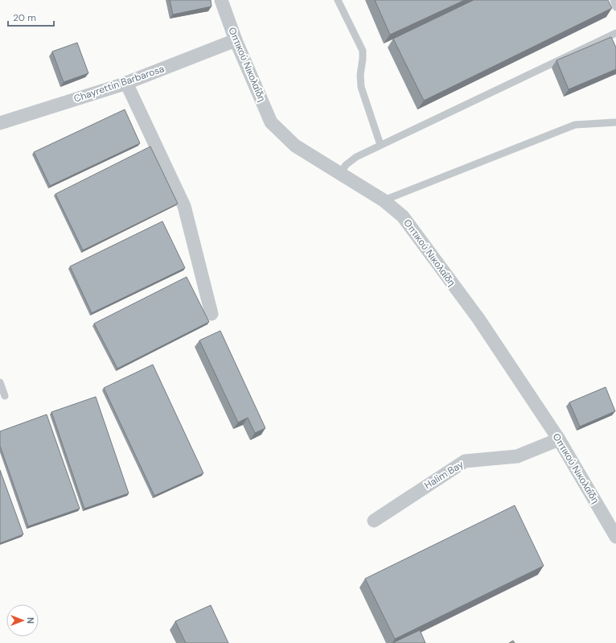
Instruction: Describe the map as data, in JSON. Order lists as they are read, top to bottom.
{
  "streets": {
    "street": ["Οπτικού Νικολαΐδη", "Chayrettin Barbarosa", "Halim Bay"]
  },
  "crossings": [
    ["Οπτικού Νικολαΐδη", "Chayrettin Barbarosa"],
    ["Οπτικού Νικολαΐδη", "Halim Bay"]
  ],
  "scale_bar": "20 m",
  "north": "right"
}
